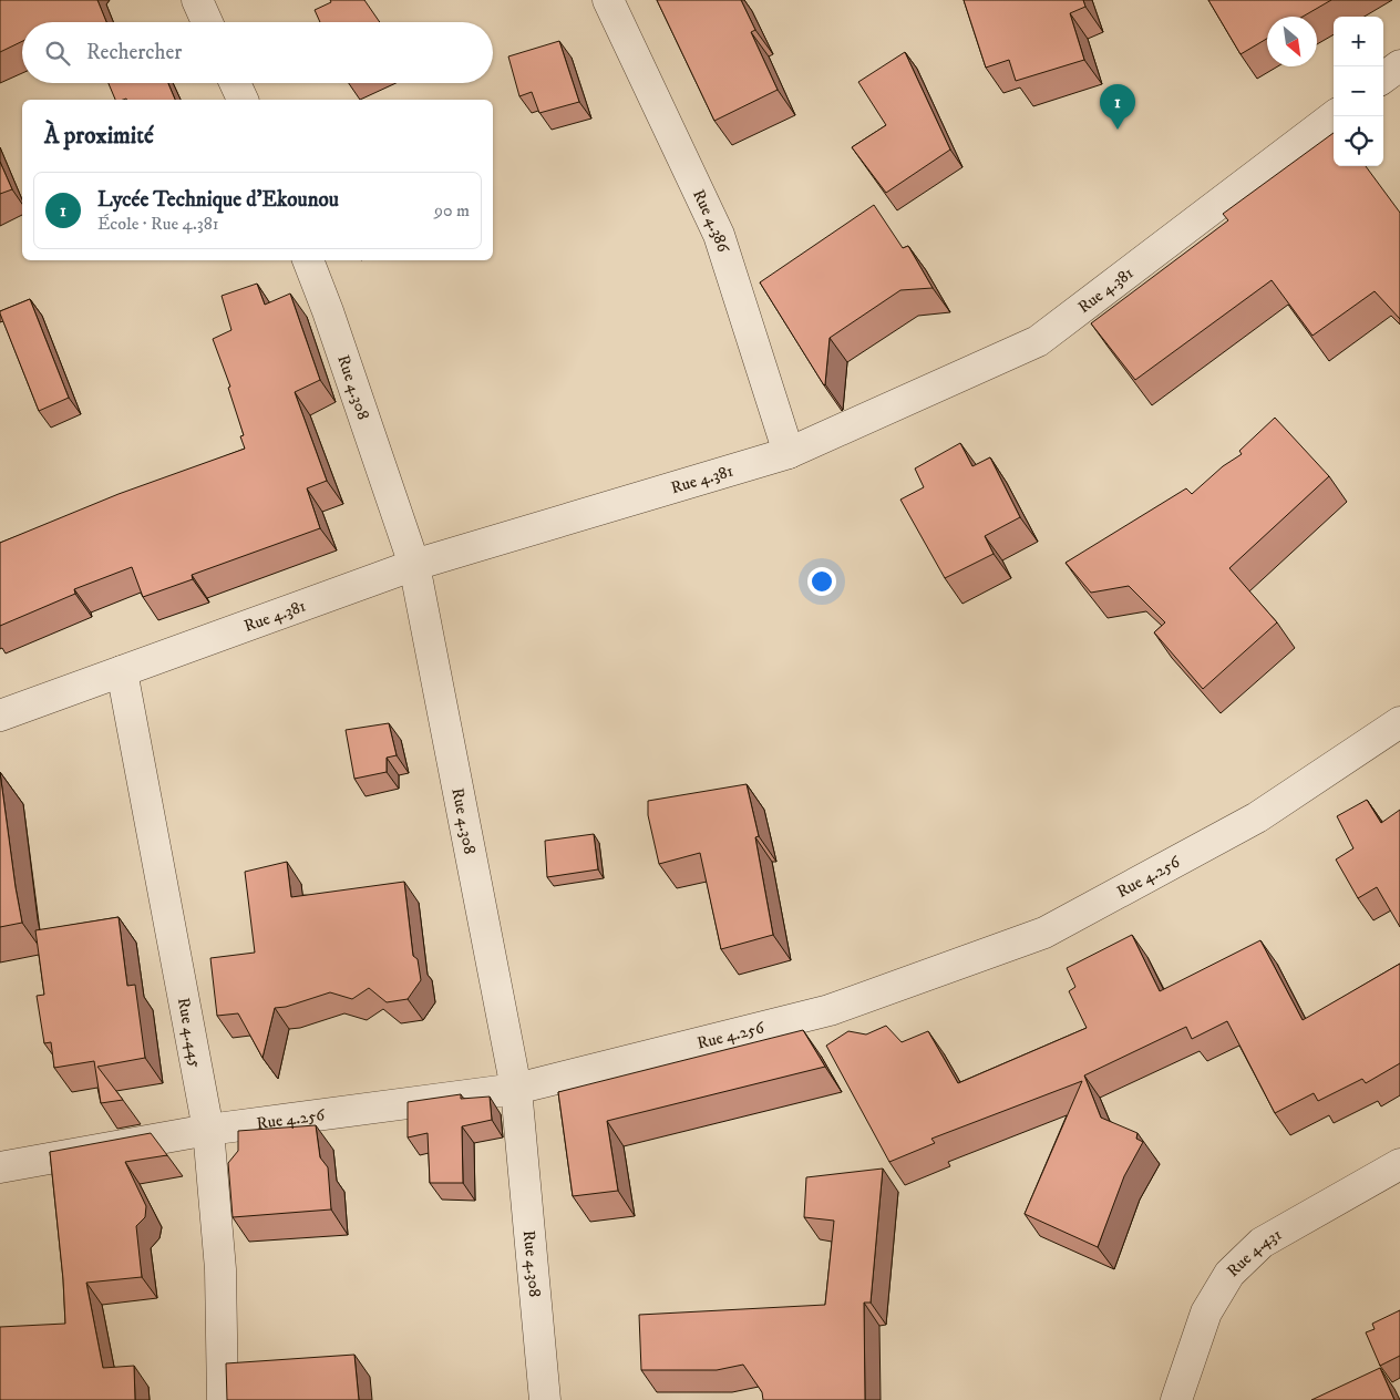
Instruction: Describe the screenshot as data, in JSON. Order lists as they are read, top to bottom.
{
  "streets": {
    "street": [
      "Rue 4.386",
      "Rue 4.381",
      "Rue 4.308",
      "Rue 4.256",
      "Rue 4.445",
      "Rue 4.431"
    ]
  },
  "crossings": [
    ["Rue 4.386", "Rue 4.381"],
    ["Rue 4.381", "Rue 4.308"],
    ["Rue 4.381", "Rue 4.445"],
    ["Rue 4.308", "Rue 4.256"],
    ["Rue 4.256", "Rue 4.445"]
  ],
  "north": "bottom right",
  "page": {
    "map_buttons": ["+", "−"],
    "search": "Rechercher",
    "pins": "1",
    "heading": "À proximité",
    "list": [
      {
        "mark": "1",
        "name": "Lycée Technique d'Ekounou",
        "note": "École · Rue 4.381",
        "value": "90 m"
      }
    ]
  }
}
